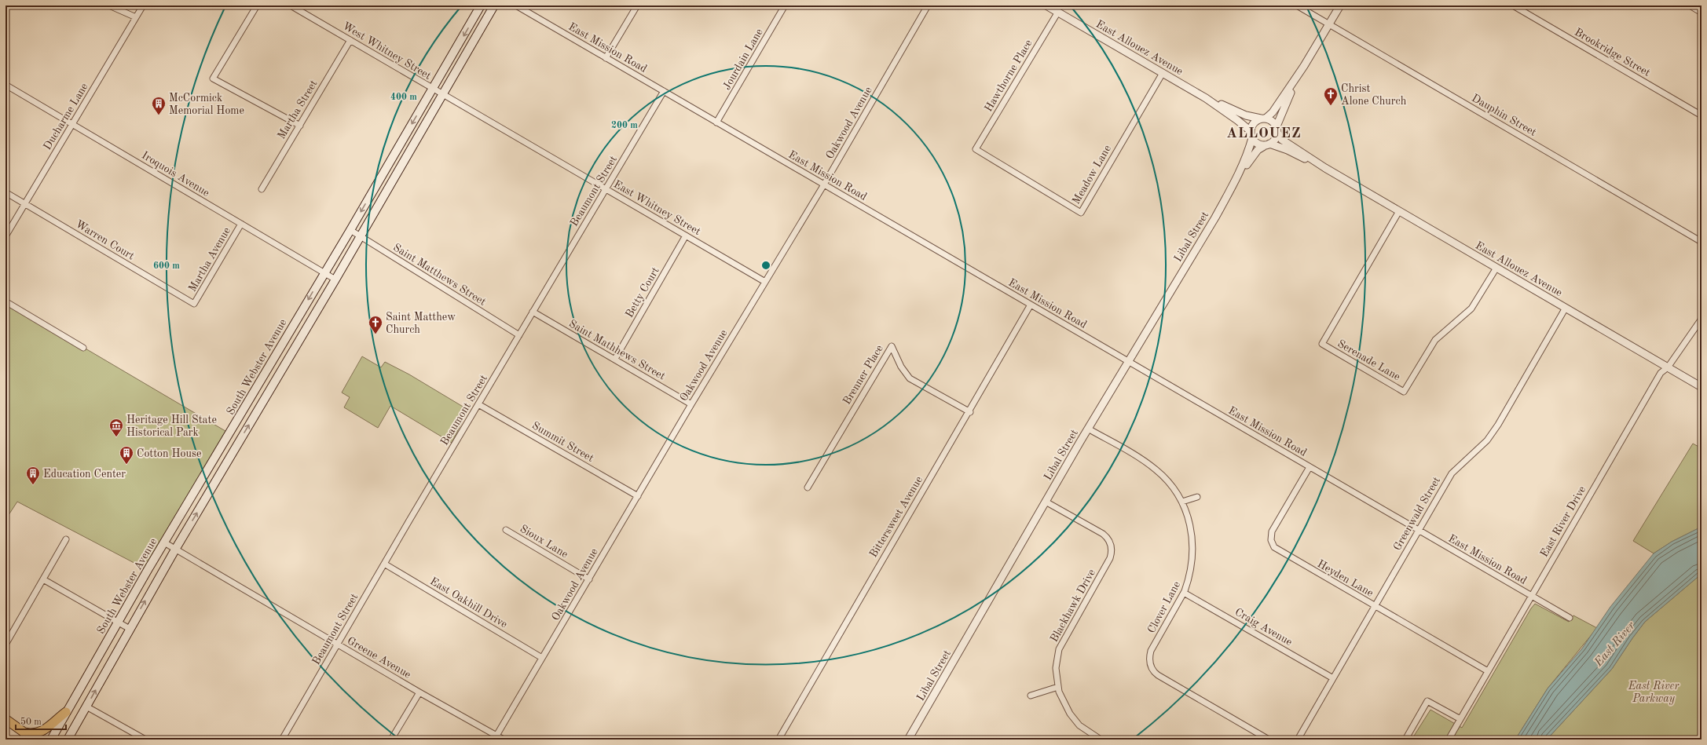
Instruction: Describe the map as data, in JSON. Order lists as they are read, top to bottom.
{
  "streets": {
    "main road": ["South Webster Avenue"],
    "street": [
      "East Mission Road",
      "East Allouez Avenue",
      "West Whitney Street",
      "Brookridge Street",
      "Jourdain Lane",
      "Hawthorne Place",
      "Martha Street",
      "Dauphin Street",
      "Ducharme Lane",
      "Oakwood Avenue",
      "Iroquois Avenue",
      "Meadow Lane",
      "Beaumont Street",
      "East Whitney Street",
      "Libal Street",
      "Warren Court",
      "Martha Avenue",
      "Saint Matthews Street",
      "Betty Court",
      "Saint Mathhews Street",
      "Serenade Lane",
      "Brenner Place",
      "Summit Street",
      "Greenwald Street",
      "Bittersweet Avenue",
      "East River Drive",
      "Sioux Lane",
      "Heyden Lane",
      "East Oakhill Drive",
      "Blackhawk Drive",
      "Clover Lane",
      "Craig Avenue",
      "Greene Avenue"
    ]
  },
  "crossings": [
    ["East Mission Road", "Jourdain Lane"],
    ["East Mission Road", "Oakwood Avenue"],
    ["East Mission Road", "Beaumont Street"],
    ["East Mission Road", "Libal Street"],
    ["East Mission Road", "Greenwald Street"],
    ["East Mission Road", "Bittersweet Avenue"],
    ["East Mission Road", "East River Drive"],
    ["East Mission Road", "Heyden Lane"],
    ["East Allouez Avenue", "Hawthorne Place"],
    ["East Allouez Avenue", "Meadow Lane"],
    ["East Allouez Avenue", "Libal Street"],
    ["East Allouez Avenue", "Serenade Lane"],
    ["East Allouez Avenue", "Greenwald Street"],
    ["East Allouez Avenue", "East River Drive"],
    ["West Whitney Street", "Martha Street"],
    ["West Whitney Street", "East Whitney Street"],
    ["West Whitney Street", "South Webster Avenue"],
    ["Hawthorne Place", "Meadow Lane"],
    ["Ducharme Lane", "Iroquois Avenue"],
    ["Ducharme Lane", "Warren Court"],
    ["Oakwood Avenue", "East Whitney Street"],
    ["Oakwood Avenue", "Saint Mathhews Street"],
    ["Oakwood Avenue", "Summit Street"],
    ["Oakwood Avenue", "Sioux Lane"],
    ["Oakwood Avenue", "East Oakhill Drive"],
    ["Oakwood Avenue", "Greene Avenue"],
    ["Iroquois Avenue", "Martha Avenue"],
    ["Iroquois Avenue", "South Webster Avenue"],
    ["Beaumont Street", "East Whitney Street"],
    ["Beaumont Street", "Saint Matthews Street"],
    ["Beaumont Street", "Saint Mathhews Street"],
    ["Beaumont Street", "Summit Street"],
    ["Beaumont Street", "East Oakhill Drive"],
    ["Beaumont Street", "Greene Avenue"],
    ["East Whitney Street", "Betty Court"],
    ["East Whitney Street", "South Webster Avenue"],
    ["Libal Street", "Blackhawk Drive"],
    ["Libal Street", "Clover Lane"],
    ["Warren Court", "Martha Avenue"],
    ["Saint Matthews Street", "South Webster Avenue"],
    ["Betty Court", "Saint Mathhews Street"],
    ["South Webster Avenue", "Greene Avenue"],
    ["Brenner Place", "Bittersweet Avenue"],
    ["Greenwald Street", "Heyden Lane"],
    ["Greenwald Street", "Craig Avenue"],
    ["East River Drive", "Heyden Lane"],
    ["Clover Lane", "Craig Avenue"]
  ],
  "districts": ["ALLOUEZ"],
  "water": ["East River"],
  "parks": ["East River Parkway"],
  "places": {
    "church": ["Christ Alone Church", "Saint Matthew Church"],
    "building": ["McCormick Memorial Home", "Cotton House", "Education Center"],
    "museum": ["Heritage Hill State Historical Park"]
  },
  "scale_bar": "50 m",
  "rings": ["400 m", "200 m", "600 m"]
}
